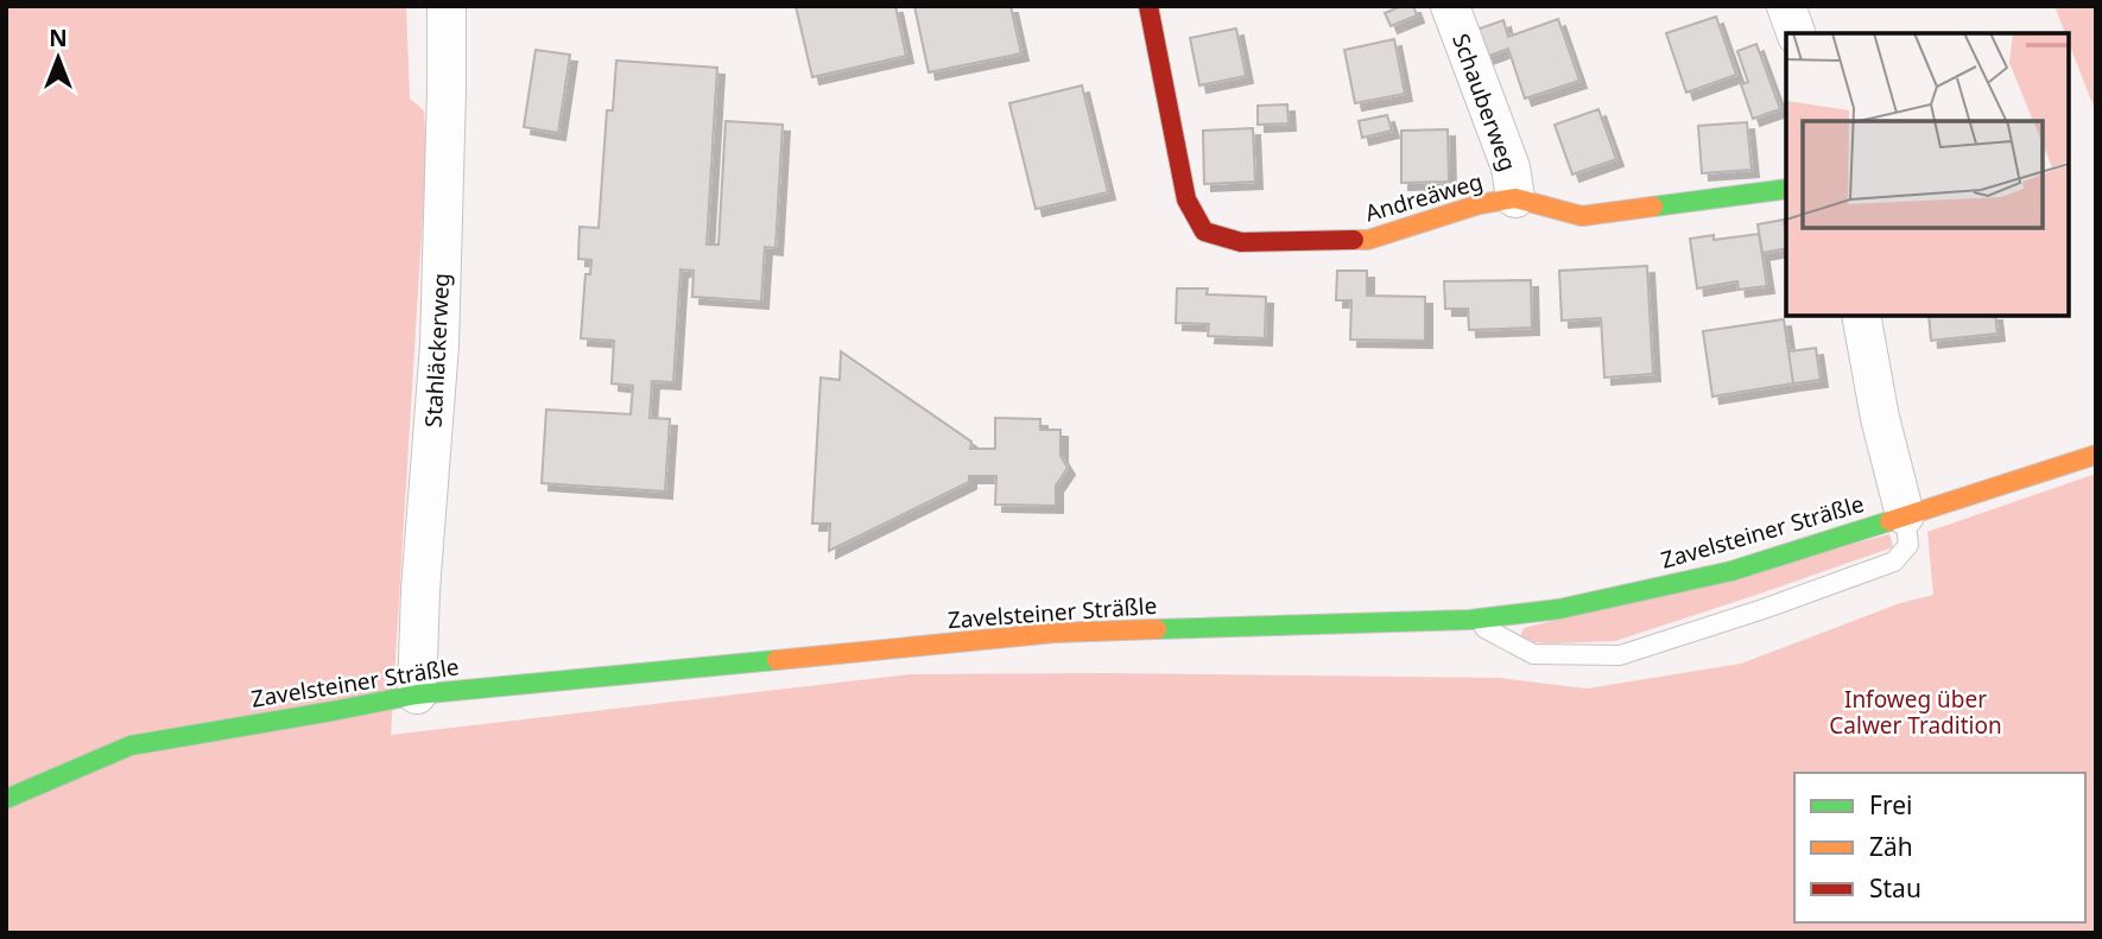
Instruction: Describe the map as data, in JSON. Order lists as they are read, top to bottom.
{
  "streets": {
    "street": [
      "Schauberweg",
      "Andreäweg",
      "Stahläckerweg",
      "Zavelsteiner Sträßle"
    ]
  },
  "crossings": [
    ["Schauberweg", "Andreäweg"],
    ["Stahläckerweg", "Zavelsteiner Sträßle"]
  ],
  "parks": ["Infoweg über Calwer Tradition"],
  "legend": ["Frei", "Zäh", "Stau"],
  "north": "top"
}
